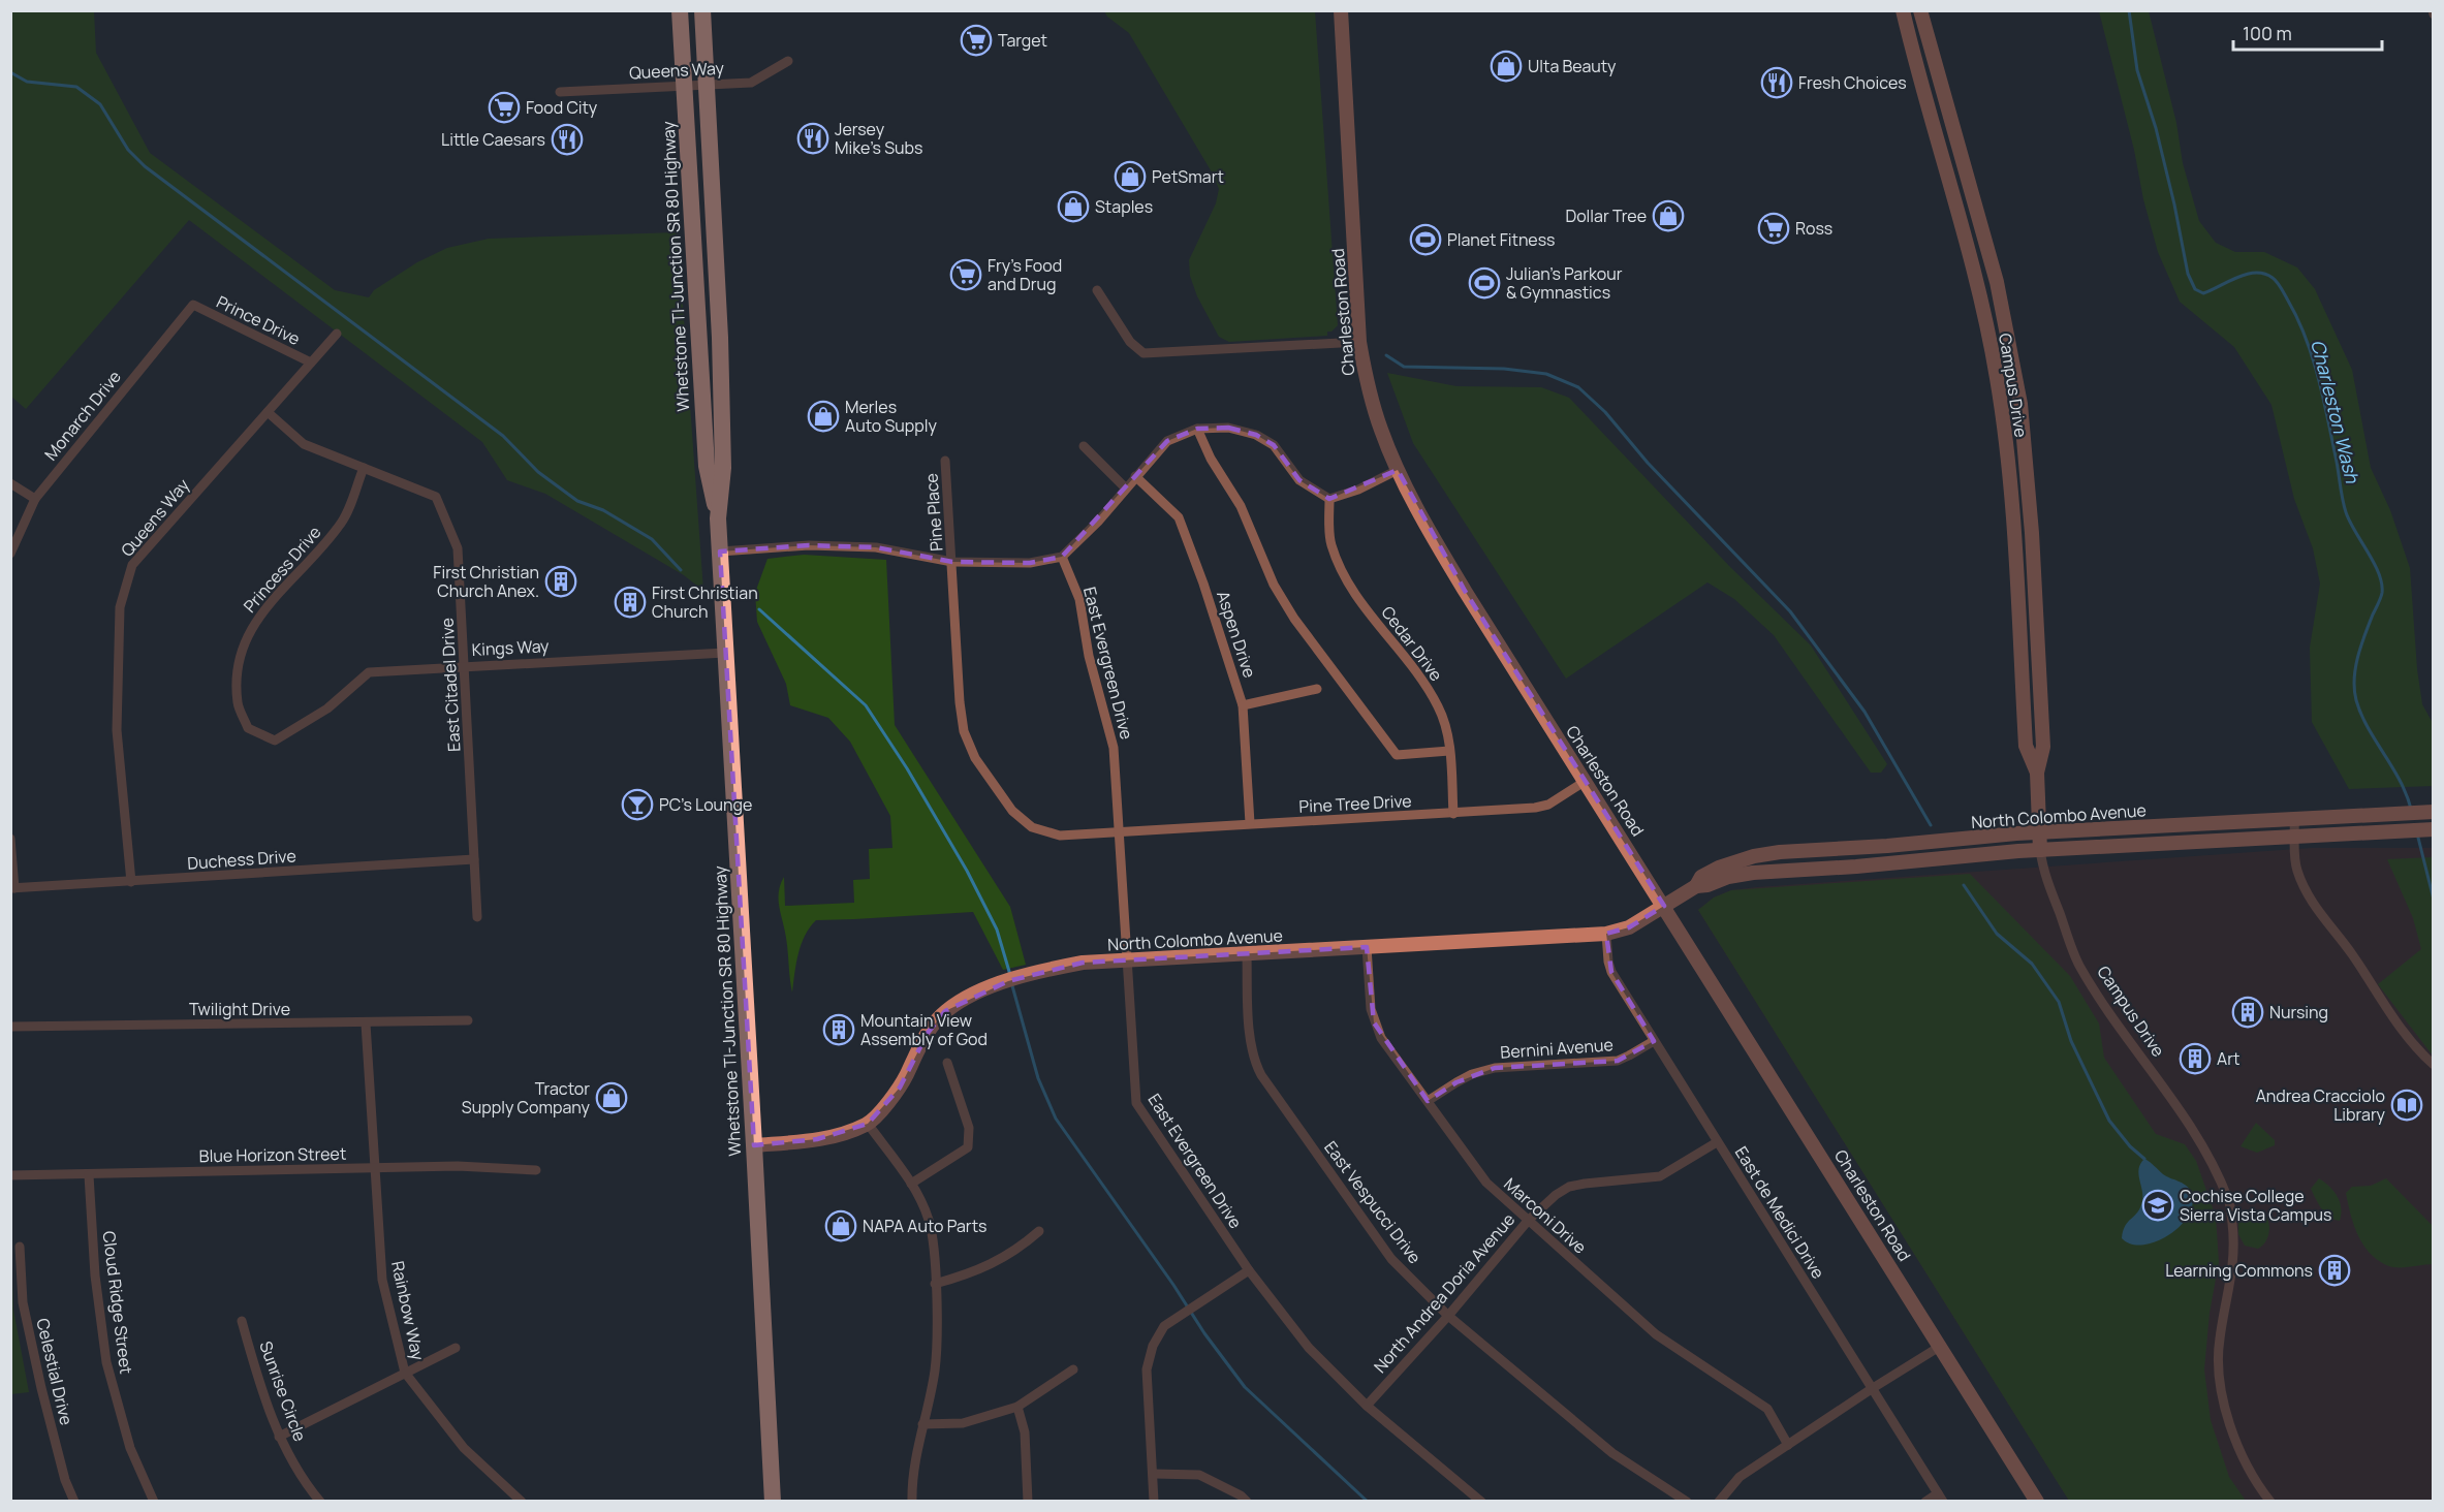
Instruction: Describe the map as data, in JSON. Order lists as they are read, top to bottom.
{
  "streets": {
    "highway": ["Whetstone TI-Junction SR 80 Highway"],
    "street": [
      "Queens Way",
      "Charleston Road",
      "Prince Drive",
      "Campus Drive",
      "Monarch Drive",
      "Pine Place",
      "Princess Drive",
      "Aspen Drive",
      "Cedar Drive",
      "Kings Way",
      "East Evergreen Drive",
      "East Citadel Drive",
      "Pine Tree Drive",
      "North Colombo Avenue",
      "Duchess Drive",
      "Twilight Drive",
      "Bernini Avenue",
      "Blue Horizon Street",
      "East Vespucci Drive",
      "East de Medici Drive",
      "Marconi Drive",
      "North Andrea Doria Avenue",
      "Cloud Ridge Street",
      "Rainbow Way",
      "Celestial Drive",
      "Sunrise Circle"
    ]
  },
  "crossings": [
    ["Queens Way", "Whetstone TI-Junction SR 80 Highway"],
    ["Queens Way", "Prince Drive"],
    ["Queens Way", "East Citadel Drive"],
    ["Queens Way", "Duchess Drive"],
    ["Whetstone TI-Junction SR 80 Highway", "Kings Way"],
    ["Whetstone TI-Junction SR 80 Highway", "North Colombo Avenue"],
    ["Charleston Road", "Pine Tree Drive"],
    ["Charleston Road", "North Colombo Avenue"],
    ["Prince Drive", "Monarch Drive"],
    ["Campus Drive", "North Colombo Avenue"],
    ["Pine Place", "Pine Tree Drive"],
    ["Princess Drive", "Kings Way"],
    ["Princess Drive", "East Citadel Drive"],
    ["Aspen Drive", "Pine Tree Drive"],
    ["Cedar Drive", "Pine Tree Drive"],
    ["Kings Way", "East Citadel Drive"],
    ["East Evergreen Drive", "Pine Tree Drive"],
    ["East Evergreen Drive", "North Colombo Avenue"],
    ["East Evergreen Drive", "North Andrea Doria Avenue"],
    ["East Citadel Drive", "Duchess Drive"],
    ["North Colombo Avenue", "East Vespucci Drive"],
    ["North Colombo Avenue", "East de Medici Drive"],
    ["North Colombo Avenue", "Marconi Drive"],
    ["Twilight Drive", "Rainbow Way"],
    ["Bernini Avenue", "East de Medici Drive"],
    ["Bernini Avenue", "Marconi Drive"],
    ["Blue Horizon Street", "Cloud Ridge Street"],
    ["Blue Horizon Street", "Rainbow Way"],
    ["East Vespucci Drive", "North Andrea Doria Avenue"],
    ["East de Medici Drive", "North Andrea Doria Avenue"],
    ["Marconi Drive", "North Andrea Doria Avenue"]
  ],
  "water": ["Charleston Wash"],
  "places": {
    "supermarket": [
      "Target",
      "Food City",
      "Ross",
      "Fry's Food and Drug"
    ],
    "shop": [
      "Ulta Beauty",
      "PetSmart",
      "Staples",
      "Dollar Tree",
      "Merles Auto Supply",
      "Tractor Supply Company",
      "NAPA Auto Parts"
    ],
    "restaurant": ["Fresh Choices", "Jersey Mike's Subs", "Little Caesars"],
    "sports": ["Planet Fitness", "Julian's Parkour & Gymnastics"],
    "building": [
      "First Christian Church Anex.",
      "First Christian Church",
      "Nursing",
      "Mountain View Assembly of God",
      "Art",
      "Learning Commons"
    ],
    "bar": ["PC's Lounge"],
    "library": ["Andrea Cracciolo Library"],
    "school or university": ["Cochise College Sierra Vista Campus"]
  },
  "scale_bar": "100 m"
}
